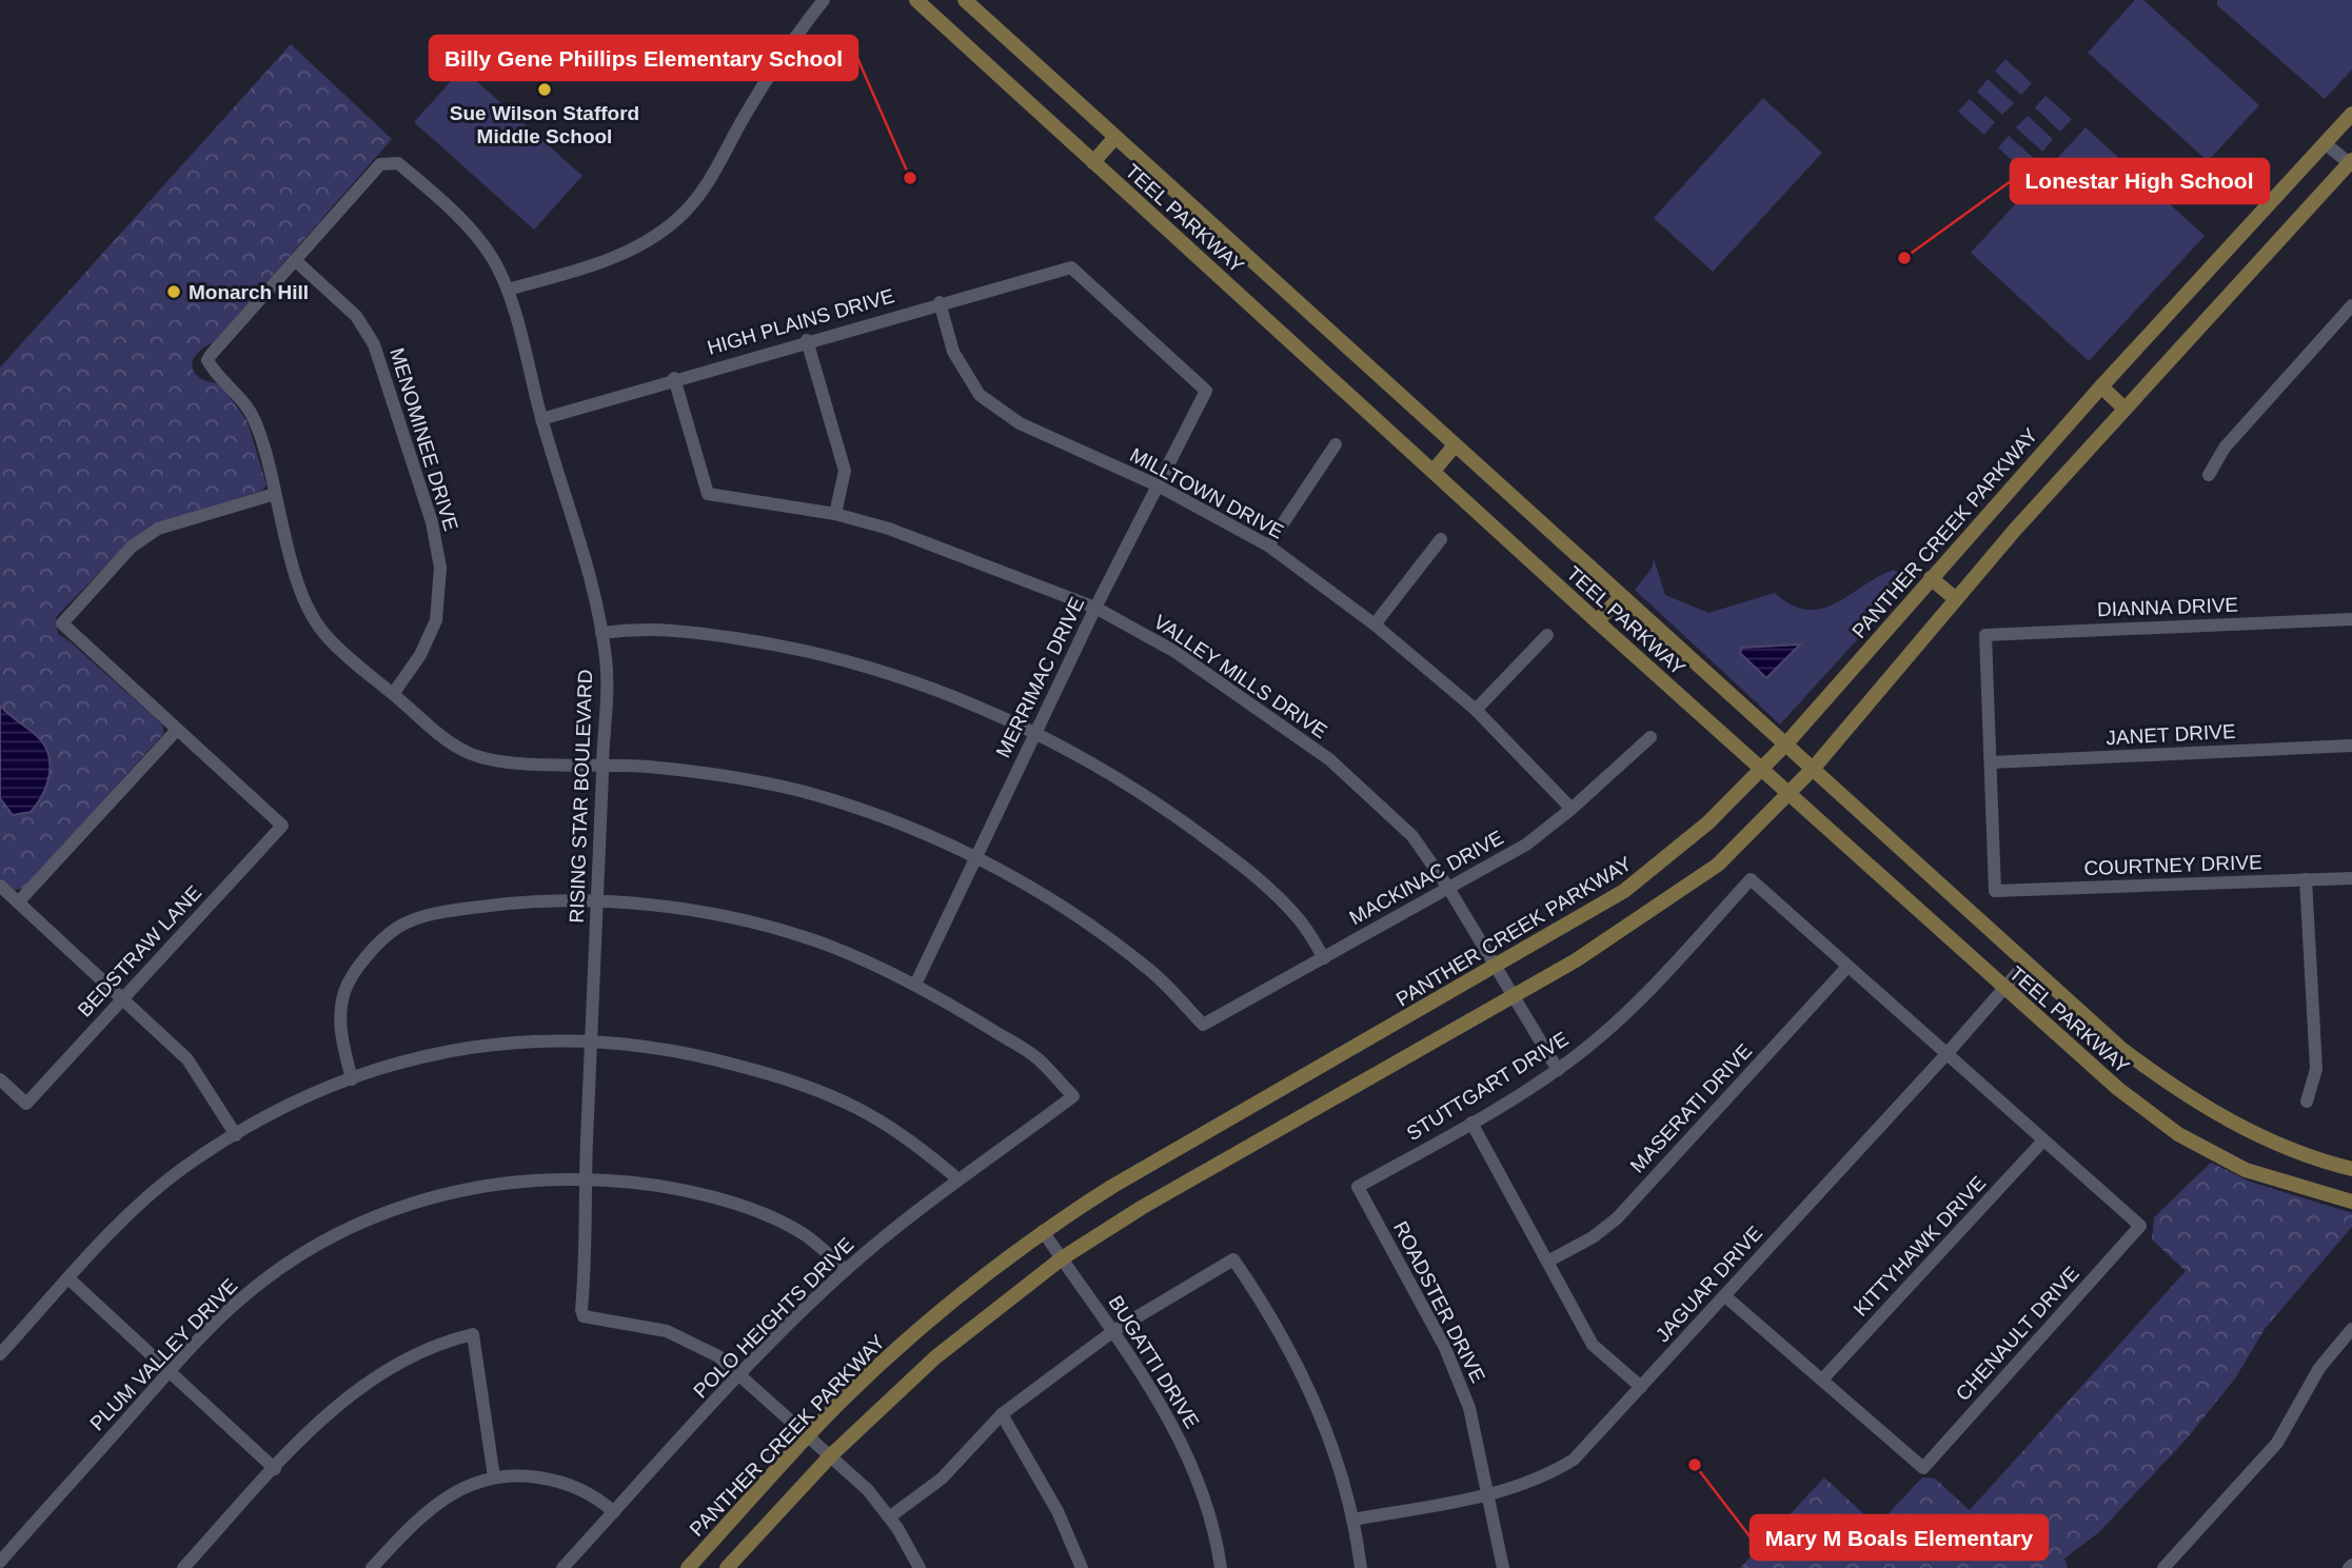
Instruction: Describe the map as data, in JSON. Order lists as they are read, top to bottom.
{
  "streets": {
    "main road": ["TEEL PARKWAY", "PANTHER CREEK PARKWAY"],
    "street": [
      "HIGH PLAINS DRIVE",
      "MENOMINEE DRIVE",
      "MILLTOWN DRIVE",
      "DIANNA DRIVE",
      "VALLEY MILLS DRIVE",
      "MERRIMAC DRIVE",
      "JANET DRIVE",
      "RISING STAR BOULEVARD",
      "COURTNEY DRIVE",
      "MACKINAC DRIVE",
      "BEDSTRAW LANE",
      "STUTTGART DRIVE",
      "MASERATI DRIVE",
      "KITTYHAWK DRIVE",
      "JAGUAR DRIVE",
      "ROADSTER DRIVE",
      "POLO HEIGHTS DRIVE",
      "CHENAULT DRIVE",
      "PLUM VALLEY DRIVE",
      "BUGATTI DRIVE"
    ]
  },
  "crossings": [
    ["TEEL PARKWAY", "PANTHER CREEK PARKWAY"],
    ["TEEL PARKWAY", "JAGUAR DRIVE"],
    ["HIGH PLAINS DRIVE", "MILLTOWN DRIVE"],
    ["HIGH PLAINS DRIVE", "VALLEY MILLS DRIVE"],
    ["HIGH PLAINS DRIVE", "MERRIMAC DRIVE"],
    ["HIGH PLAINS DRIVE", "RISING STAR BOULEVARD"],
    ["MENOMINEE DRIVE", "RISING STAR BOULEVARD"],
    ["MILLTOWN DRIVE", "MERRIMAC DRIVE"],
    ["MILLTOWN DRIVE", "MACKINAC DRIVE"],
    ["PANTHER CREEK PARKWAY", "VALLEY MILLS DRIVE"],
    ["PANTHER CREEK PARKWAY", "BUGATTI DRIVE"],
    ["DIANNA DRIVE", "JANET DRIVE"],
    ["DIANNA DRIVE", "COURTNEY DRIVE"],
    ["VALLEY MILLS DRIVE", "MERRIMAC DRIVE"],
    ["VALLEY MILLS DRIVE", "MACKINAC DRIVE"],
    ["VALLEY MILLS DRIVE", "STUTTGART DRIVE"],
    ["MERRIMAC DRIVE", "MACKINAC DRIVE"],
    ["MERRIMAC DRIVE", "POLO HEIGHTS DRIVE"],
    ["JANET DRIVE", "COURTNEY DRIVE"],
    ["RISING STAR BOULEVARD", "POLO HEIGHTS DRIVE"],
    ["RISING STAR BOULEVARD", "PLUM VALLEY DRIVE"],
    ["STUTTGART DRIVE", "MASERATI DRIVE"],
    ["STUTTGART DRIVE", "ROADSTER DRIVE"],
    ["KITTYHAWK DRIVE", "CHENAULT DRIVE"],
    ["JAGUAR DRIVE", "ROADSTER DRIVE"],
    ["POLO HEIGHTS DRIVE", "PLUM VALLEY DRIVE"]
  ],
  "places": [
    "Sue Wilson Stafford Middle School",
    "Billy Gene Phillips Elementary School",
    "Lonestar High School",
    "Monarch Hill",
    "Mary M Boals Elementary"
  ]
}
